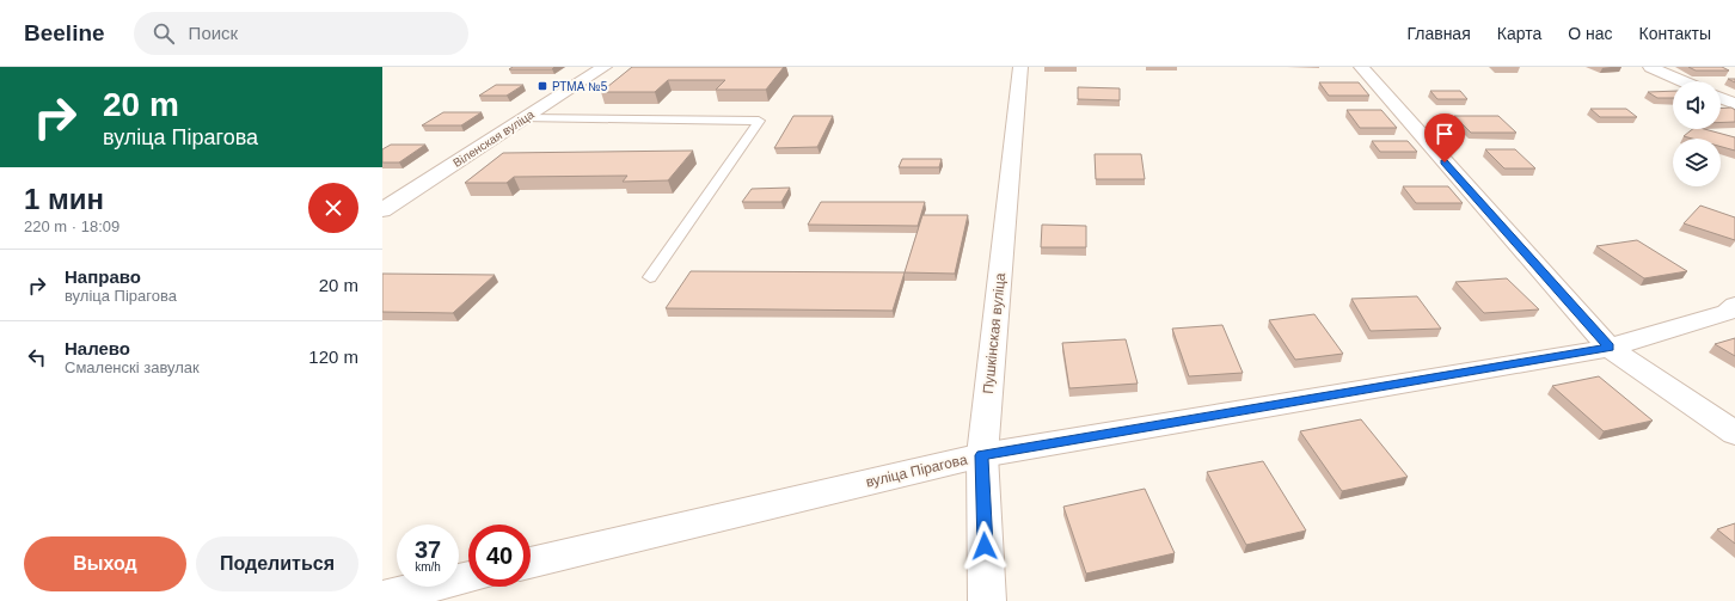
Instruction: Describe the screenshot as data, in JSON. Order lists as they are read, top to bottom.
{
  "streets": {
    "street": ["Віленская вуліца", "Пушкінская вуліца", "вуліца Пірагова"]
  },
  "crossings": [
    ["Пушкінская вуліца", "вуліца Пірагова"]
  ],
  "places": {
    "transit": ["РТМА №5"]
  },
  "page": {
    "header": "Beeline",
    "search": "Поиск",
    "nav": [
      "Главная",
      "Карта",
      "О нас",
      "Контакты"
    ],
    "turn": ["20 m", "вуліца Пірагова"],
    "heading": ["1 мин", "220 m · 18:09"],
    "list": [
      {
        "name": "Направо",
        "note": "вуліца Пірагова",
        "value": "20 m"
      },
      {
        "name": "Налево",
        "note": "Смаленскі завулак",
        "value": "120 m"
      }
    ],
    "speed": "37 km/h",
    "limit": "40",
    "buttons": ["Выход", "Поделиться"]
  }
}
